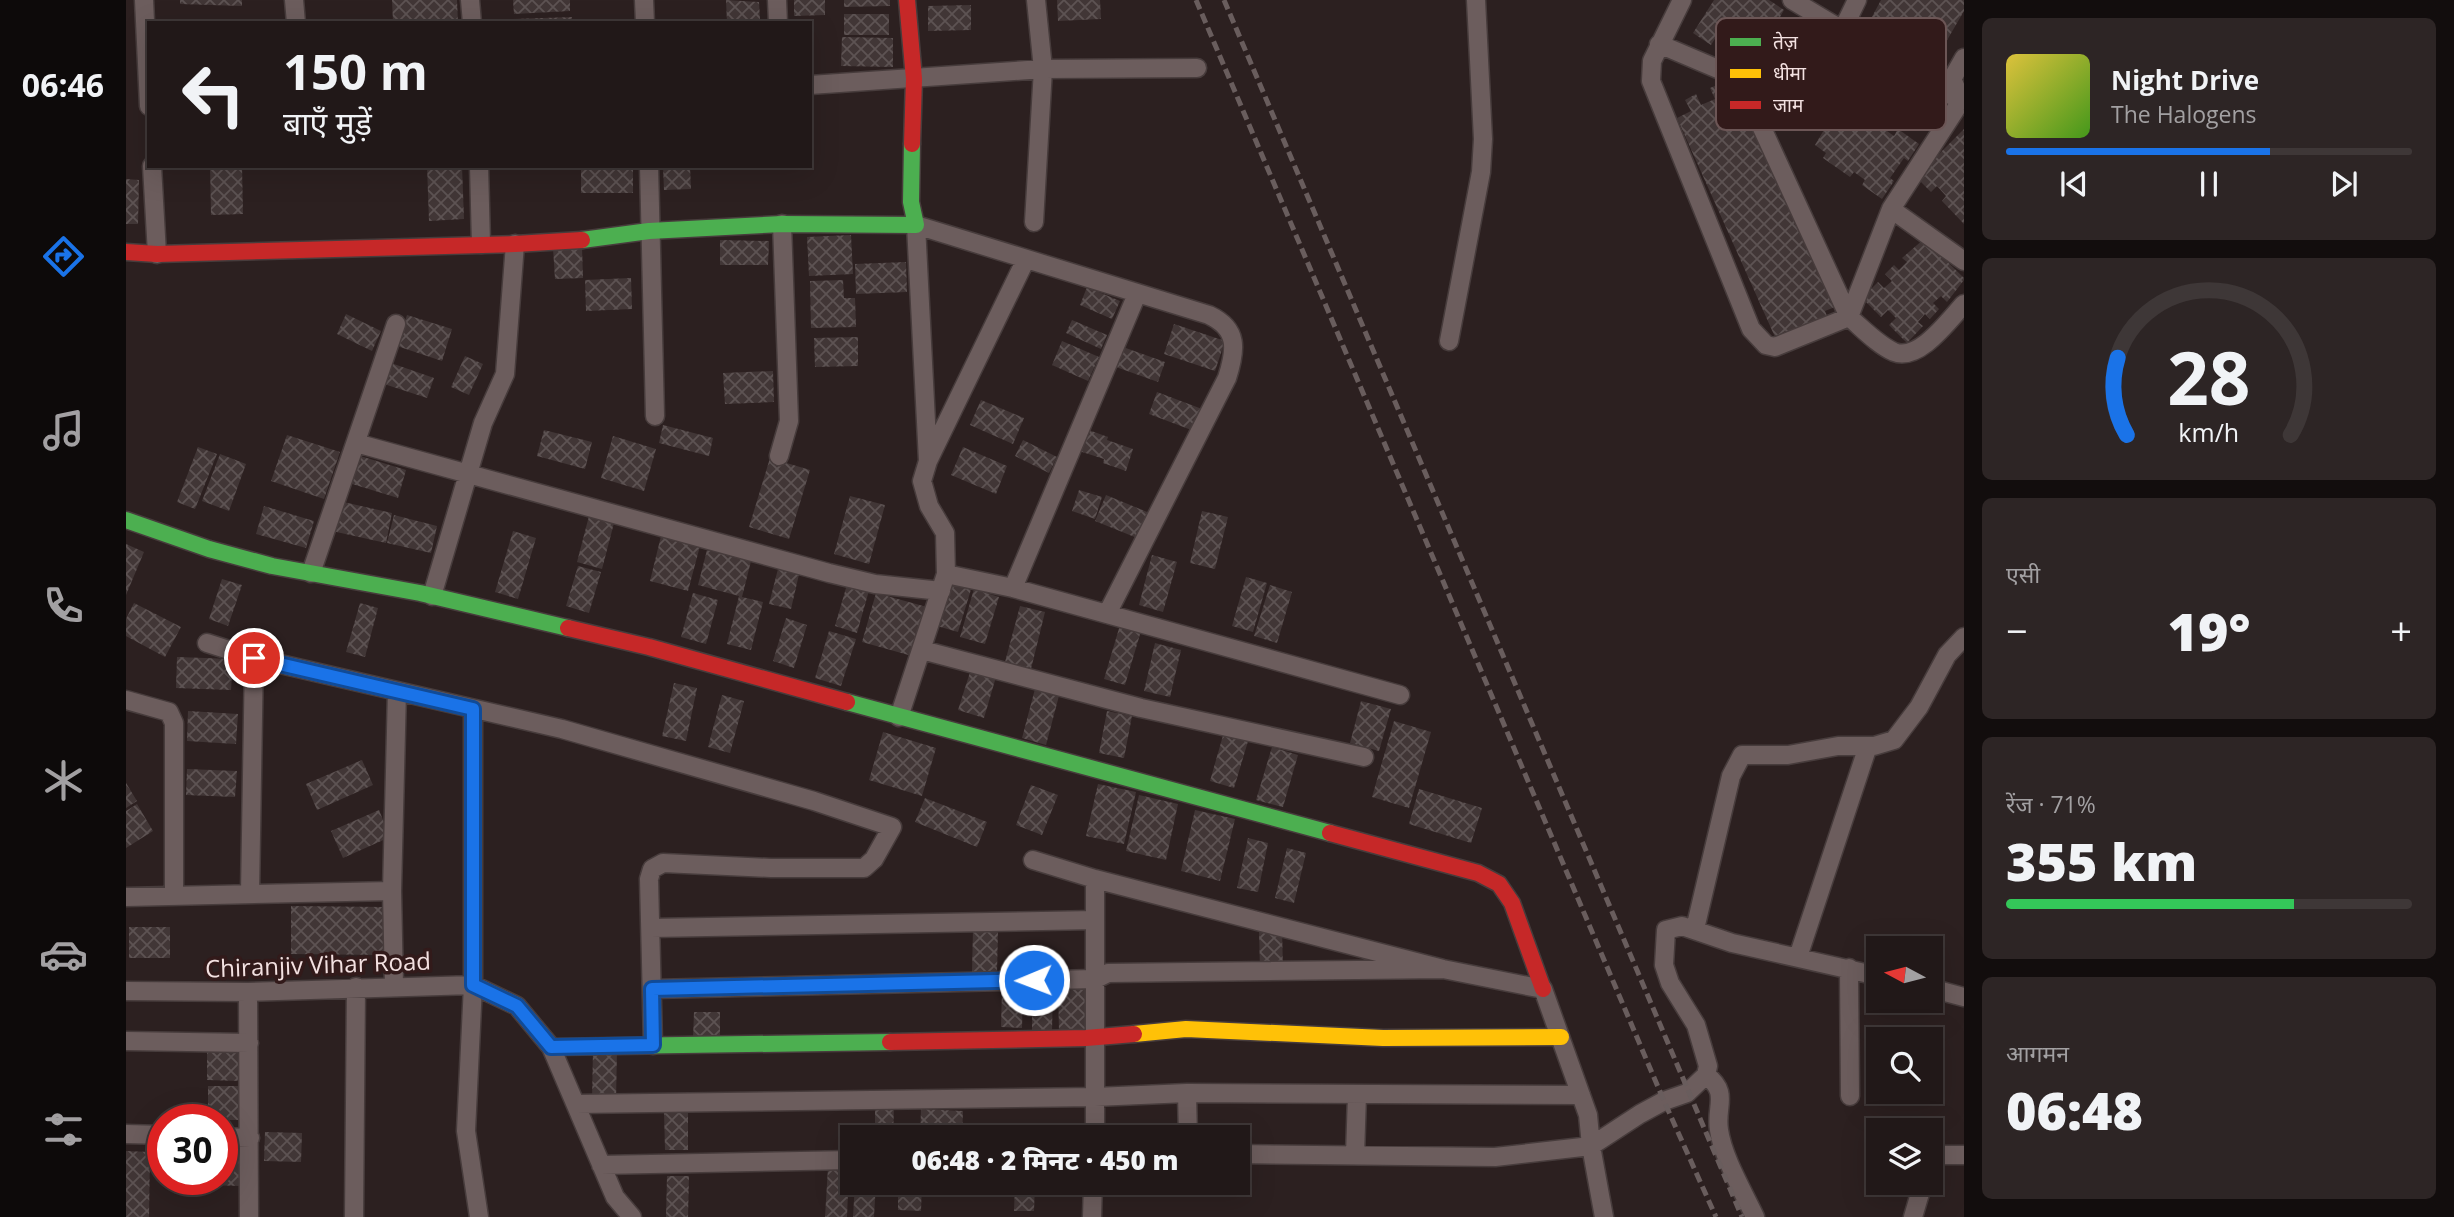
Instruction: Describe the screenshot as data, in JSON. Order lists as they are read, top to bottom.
{
  "streets": {
    "street": ["Chiranjiv Vihar Road"]
  },
  "legend": ["तेज़", "धीमा", "जाम"],
  "north": "left",
  "page": {
    "tabs": "06:46",
    "turn": ["150 m", "बाएँ मुड़ें"],
    "song": ["Night Drive", "The Halogens"],
    "tile": [
      "एसी",
      ["रेंज · 71%", "355 km"],
      ["आगमन", "06:48"]
    ],
    "heat": ["−", "19°", "+"],
    "limit": "30",
    "trip": "06:48 · 2 मिनट · 450 m",
    "gauge": ["28", "km/h"]
  }
}
